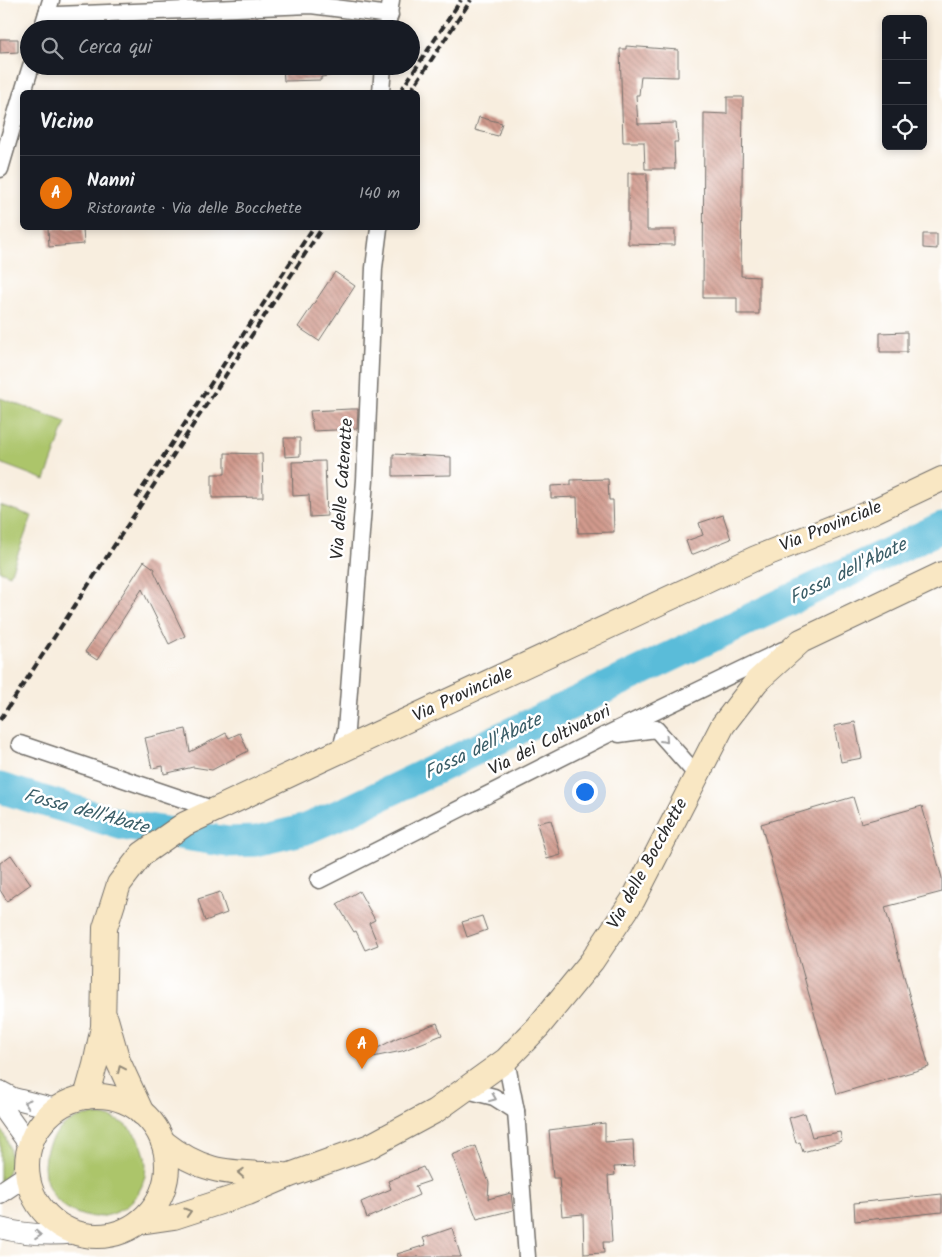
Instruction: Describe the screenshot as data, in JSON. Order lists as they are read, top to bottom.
{
  "streets": {
    "main road": ["Via Provinciale", "Via delle Bocchette"],
    "street": ["Via delle Cateratte", "Via dei Coltivatori"]
  },
  "crossings": [
    ["Via delle Cateratte", "Via Provinciale"],
    ["Via Provinciale", "Via delle Bocchette"],
    ["Via dei Coltivatori", "Via delle Bocchette"]
  ],
  "water": ["Fossa dell'Abate"],
  "page": {
    "map_buttons": ["+", "−"],
    "search": "Cerca qui",
    "heading": "Vicino",
    "list": [
      {
        "mark": "A",
        "name": "Nanni",
        "note": "Ristorante · Via delle Bocchette",
        "value": "140 m"
      }
    ],
    "pins": "A"
  }
}
